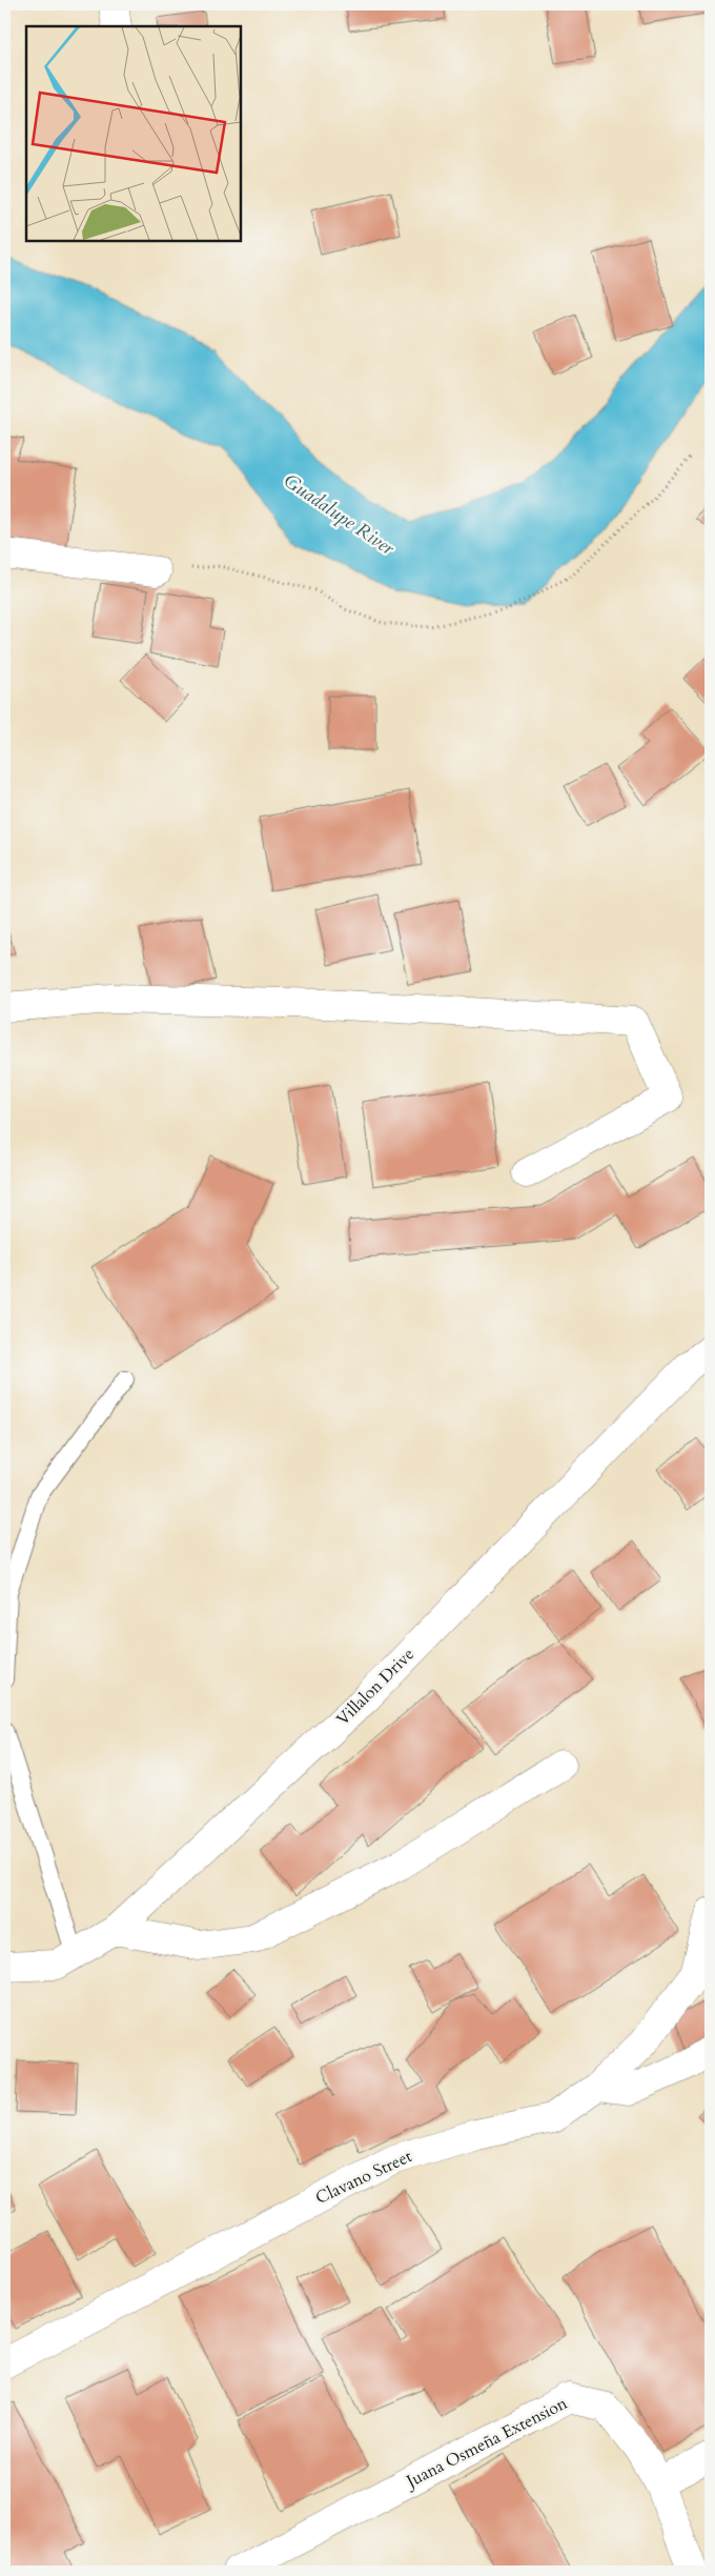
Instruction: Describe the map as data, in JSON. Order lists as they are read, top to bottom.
{
  "streets": {
    "street": ["Villalon Drive", "Clavano Street", "Juana Osmeña Extension"]
  },
  "water": ["Guadalupe River"]
}
